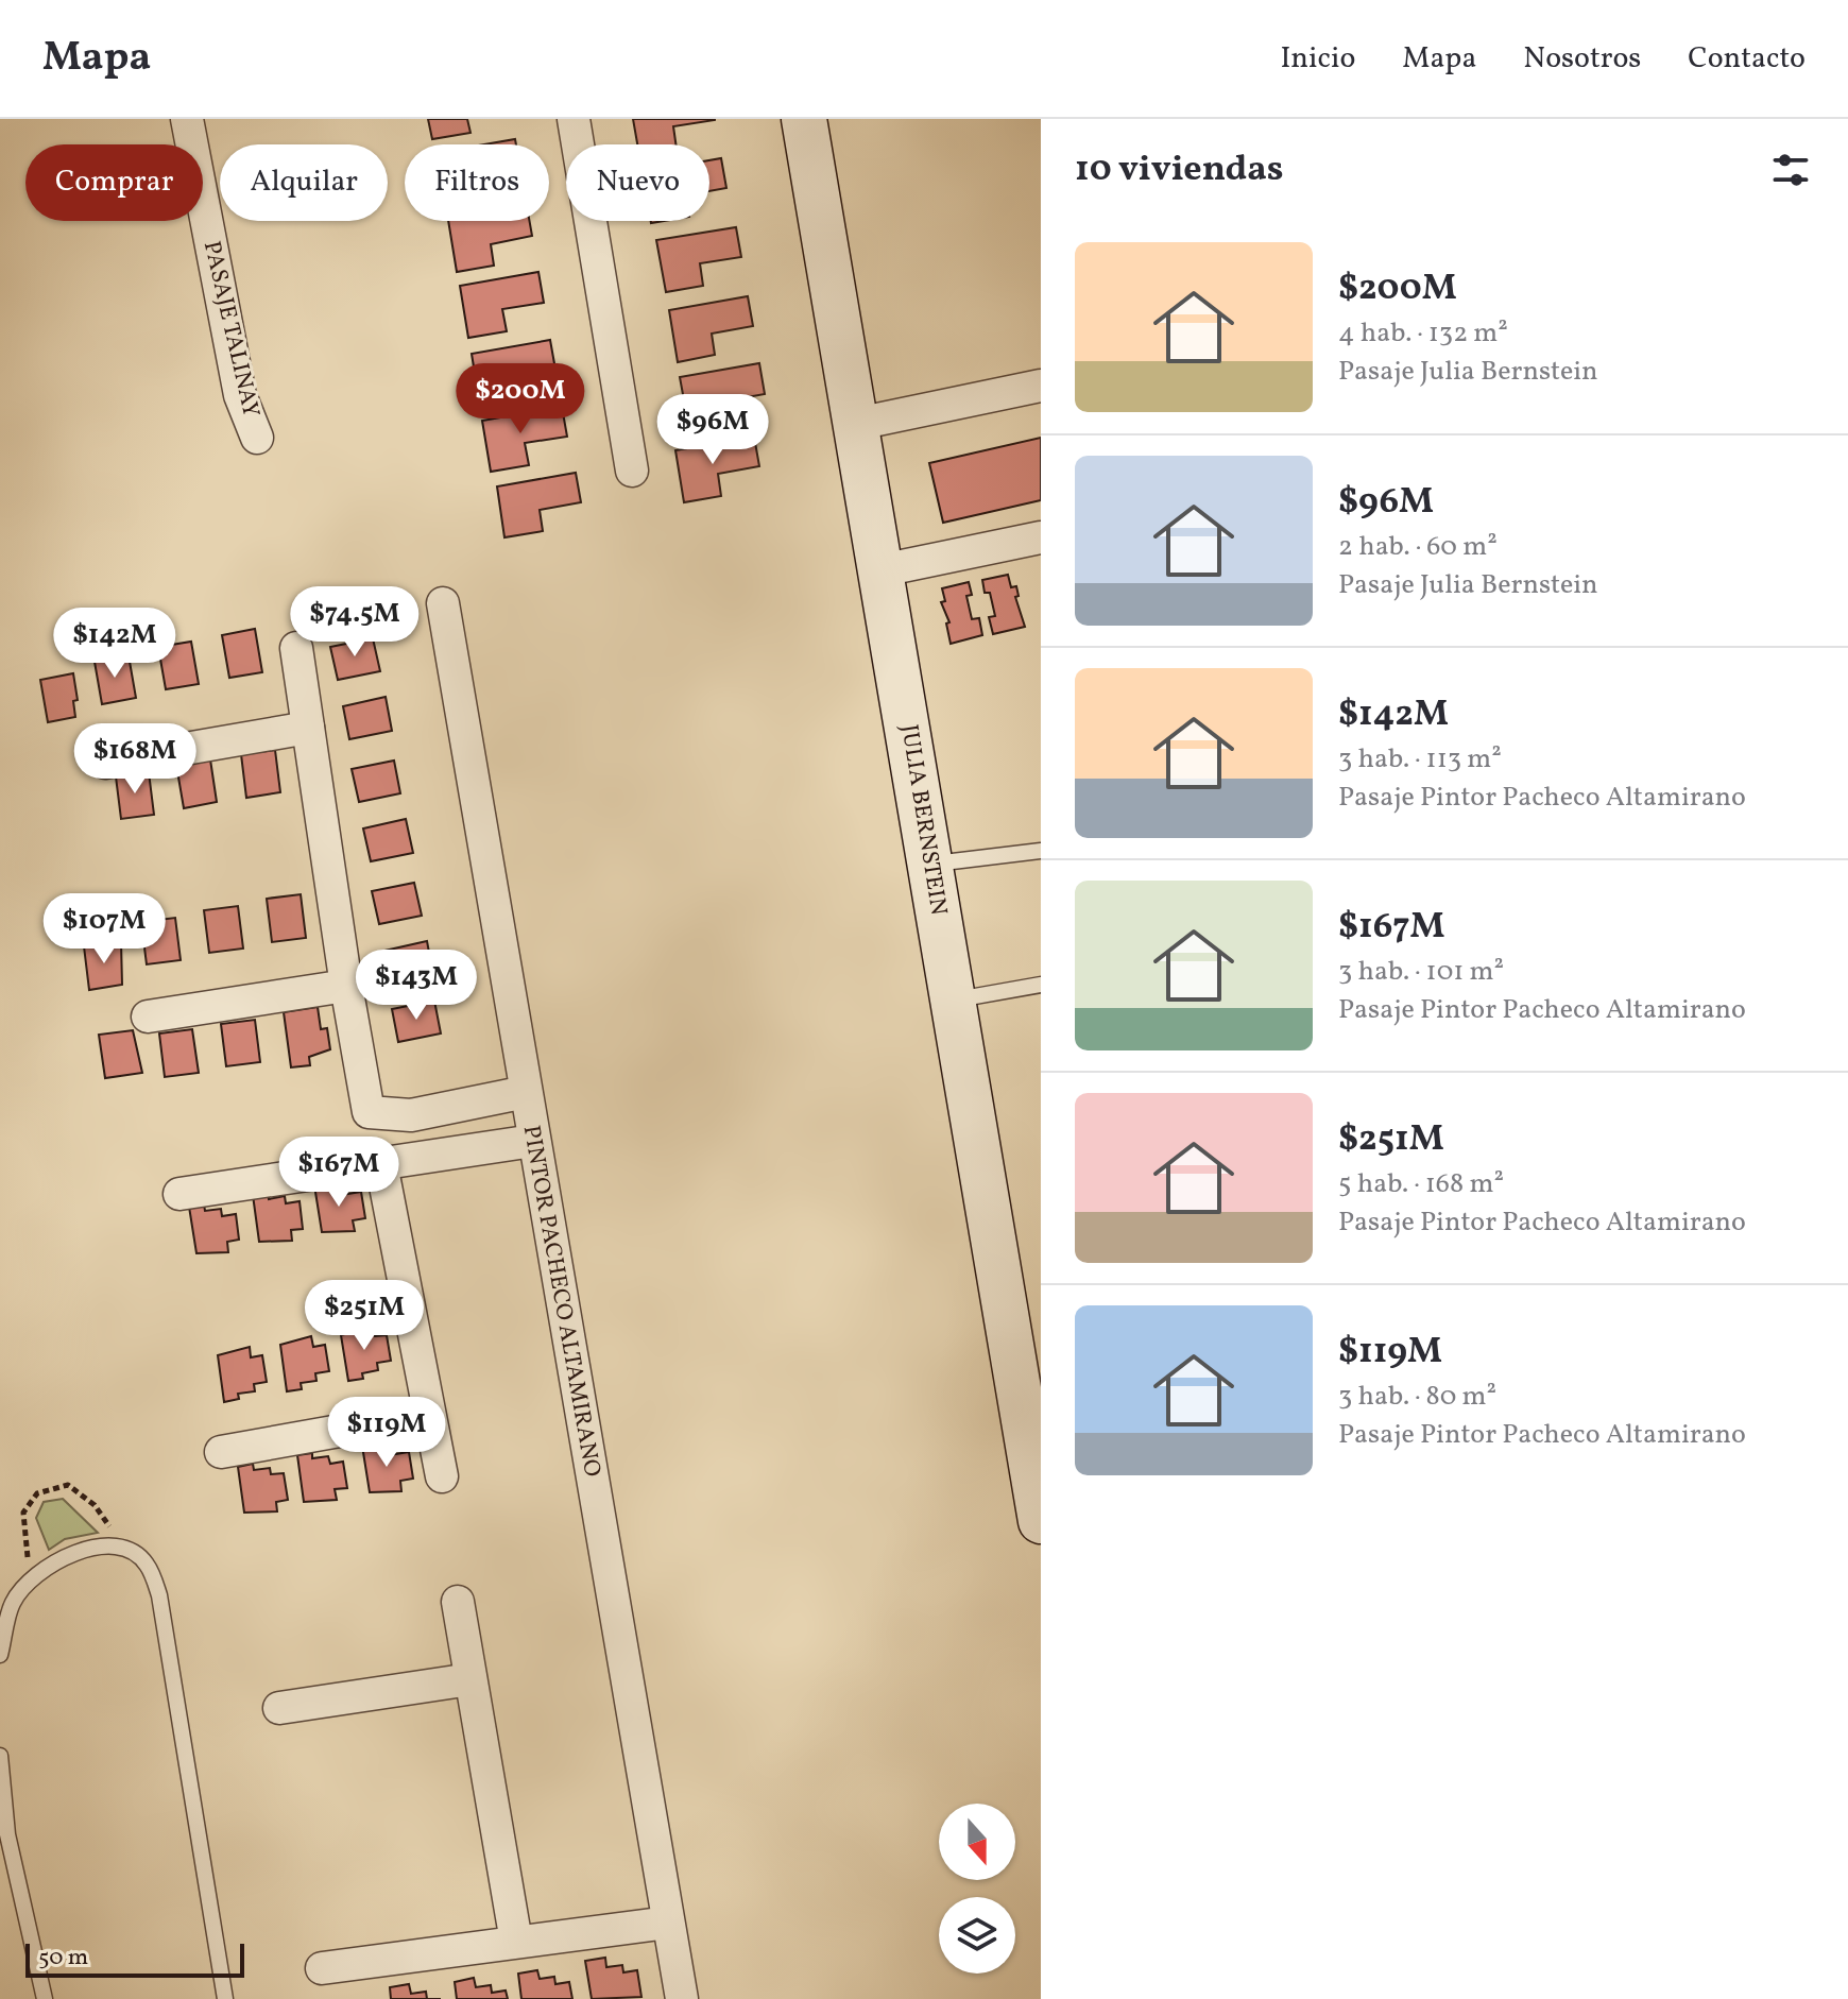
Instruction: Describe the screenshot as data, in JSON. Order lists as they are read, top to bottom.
{
  "streets": {
    "street": ["PASAJE TALINAY", "JULIA BERNSTEIN", "PINTOR PACHECO ALTAMIRANO"]
  },
  "scale_bar": "50 m",
  "north": "bottom",
  "page": {
    "header": "Mapa",
    "nav": [
      "Inicio",
      "Mapa",
      "Nosotros",
      "Contacto"
    ],
    "heading": "10 viviendas",
    "chip": [
      "Comprar",
      "Alquilar",
      "Filtros",
      "Nuevo"
    ],
    "list": [
      {
        "name": "$200M",
        "note": "4 hab. · 132 m² · Pasaje Julia Bernstein"
      },
      {
        "name": "$96M",
        "note": "2 hab. · 60 m² · Pasaje Julia Bernstein"
      },
      {
        "name": "$142M",
        "note": "3 hab. · 113 m² · Pasaje Pintor Pacheco Altamirano"
      },
      {
        "name": "$167M",
        "note": "3 hab. · 101 m² · Pasaje Pintor Pacheco Altamirano"
      },
      {
        "name": "$251M",
        "note": "5 hab. · 168 m² · Pasaje Pintor Pacheco Altamirano"
      },
      {
        "name": "$119M",
        "note": "3 hab. · 80 m² · Pasaje Pintor Pacheco Altamirano"
      }
    ],
    "price": [
      "$200M",
      "$96M",
      "$74.5M",
      "$142M",
      "$168M",
      "$107M",
      "$143M",
      "$167M",
      "$251M",
      "$119M"
    ],
    "scale": "50 m"
  }
}
